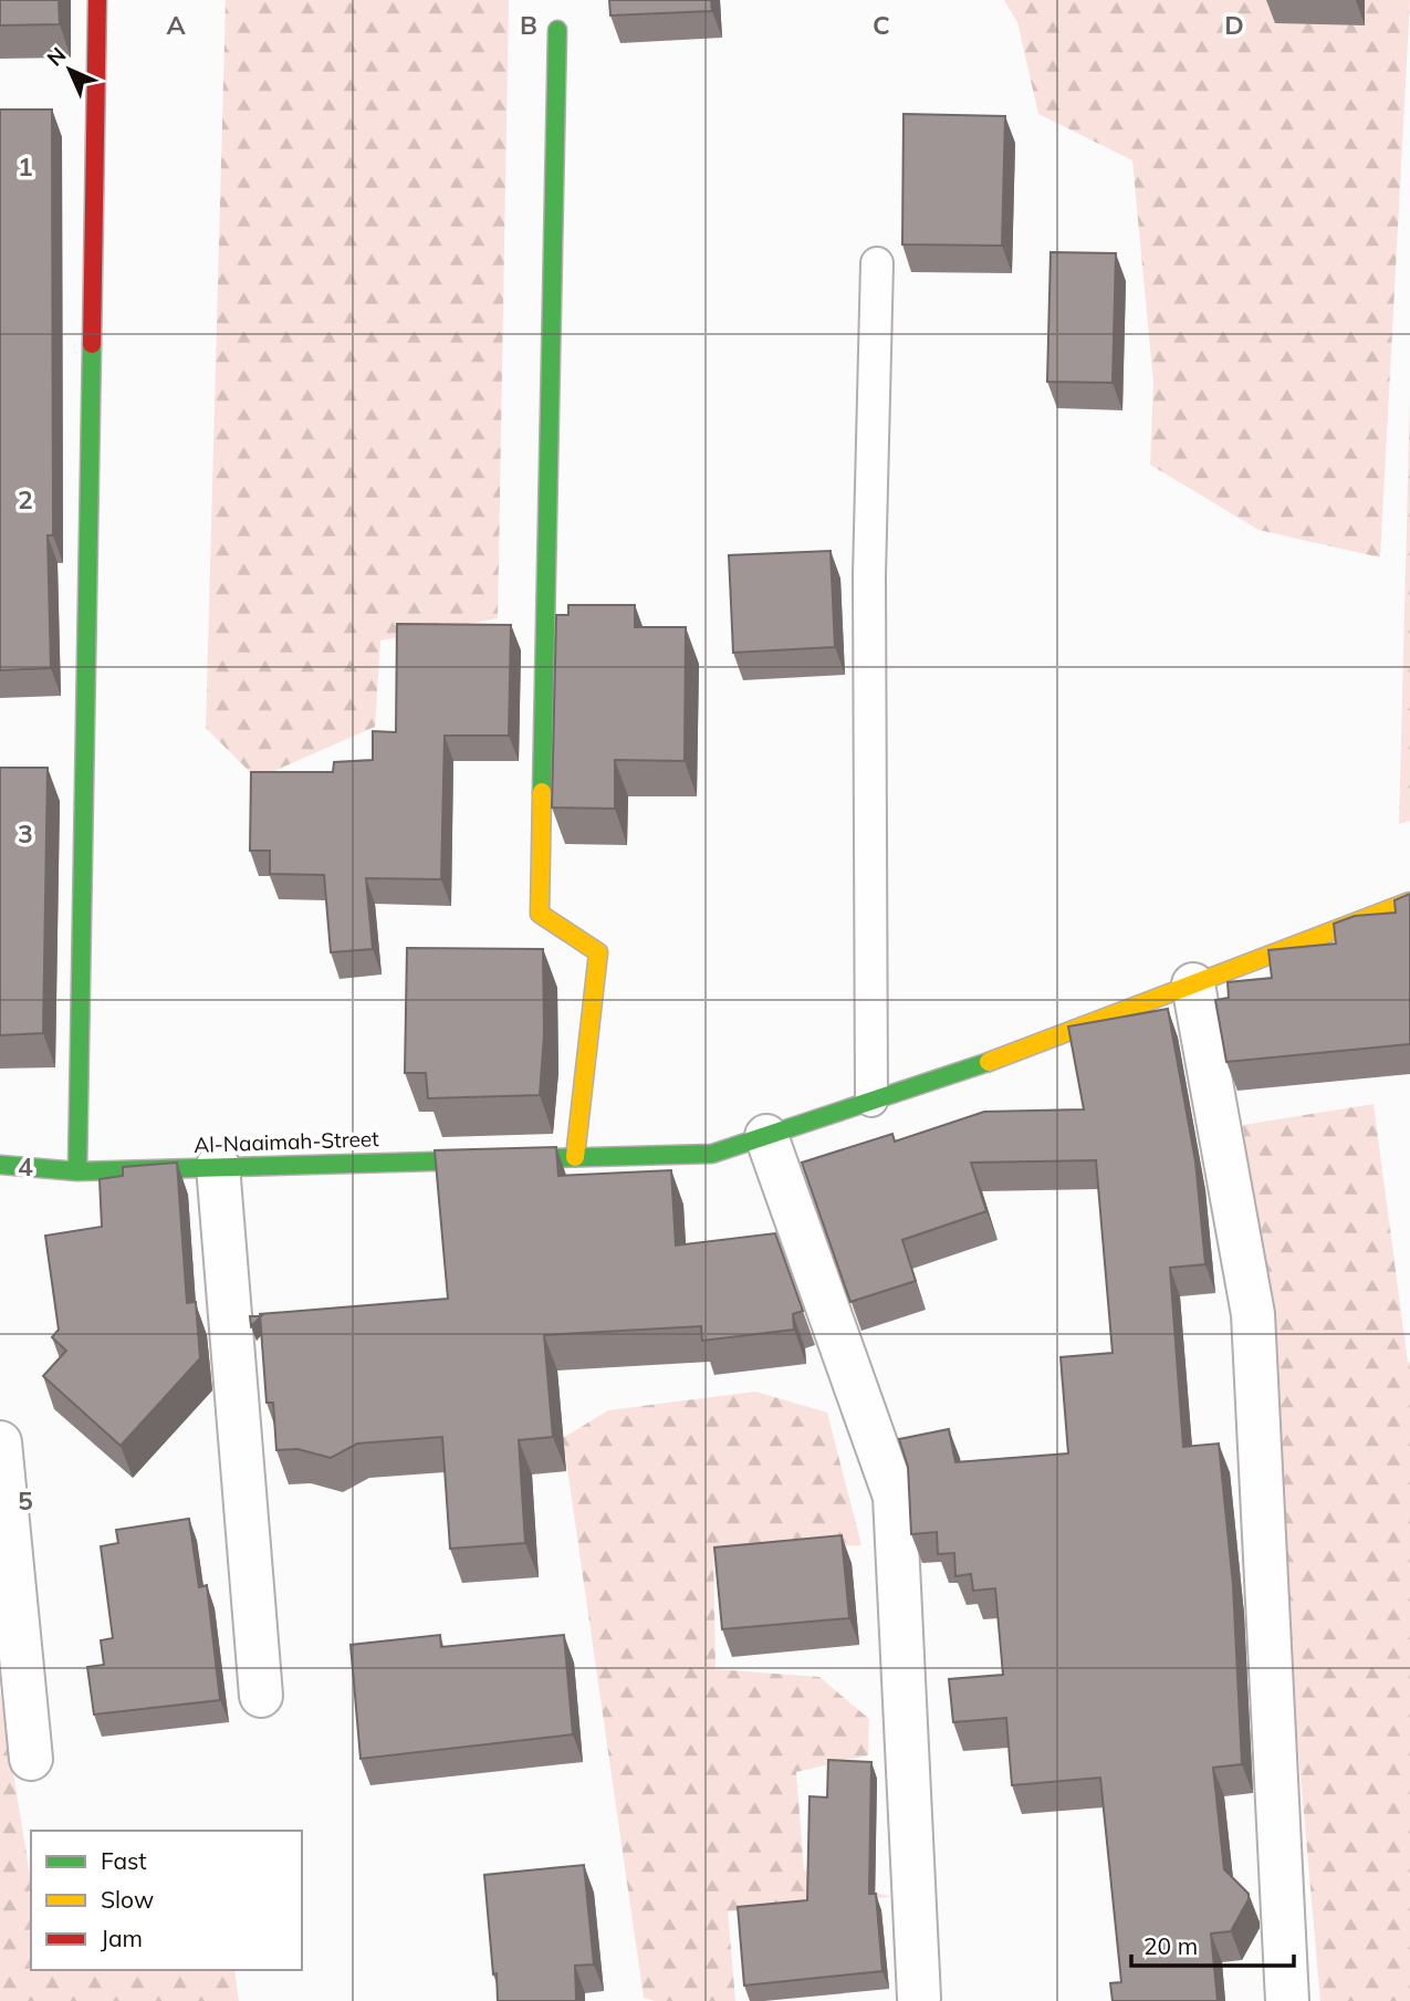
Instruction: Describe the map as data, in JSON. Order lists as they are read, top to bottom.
{
  "streets": {
    "street": ["Al-Naaimah-Street"]
  },
  "legend": ["Fast", "Slow", "Jam"],
  "scale_bar": "20 m",
  "north": "top left",
  "grid": {
    "columns": [
      "A",
      "B",
      "C",
      "D"
    ],
    "rows": [
      "1",
      "2",
      "3",
      "4",
      "5"
    ]
  }
}
